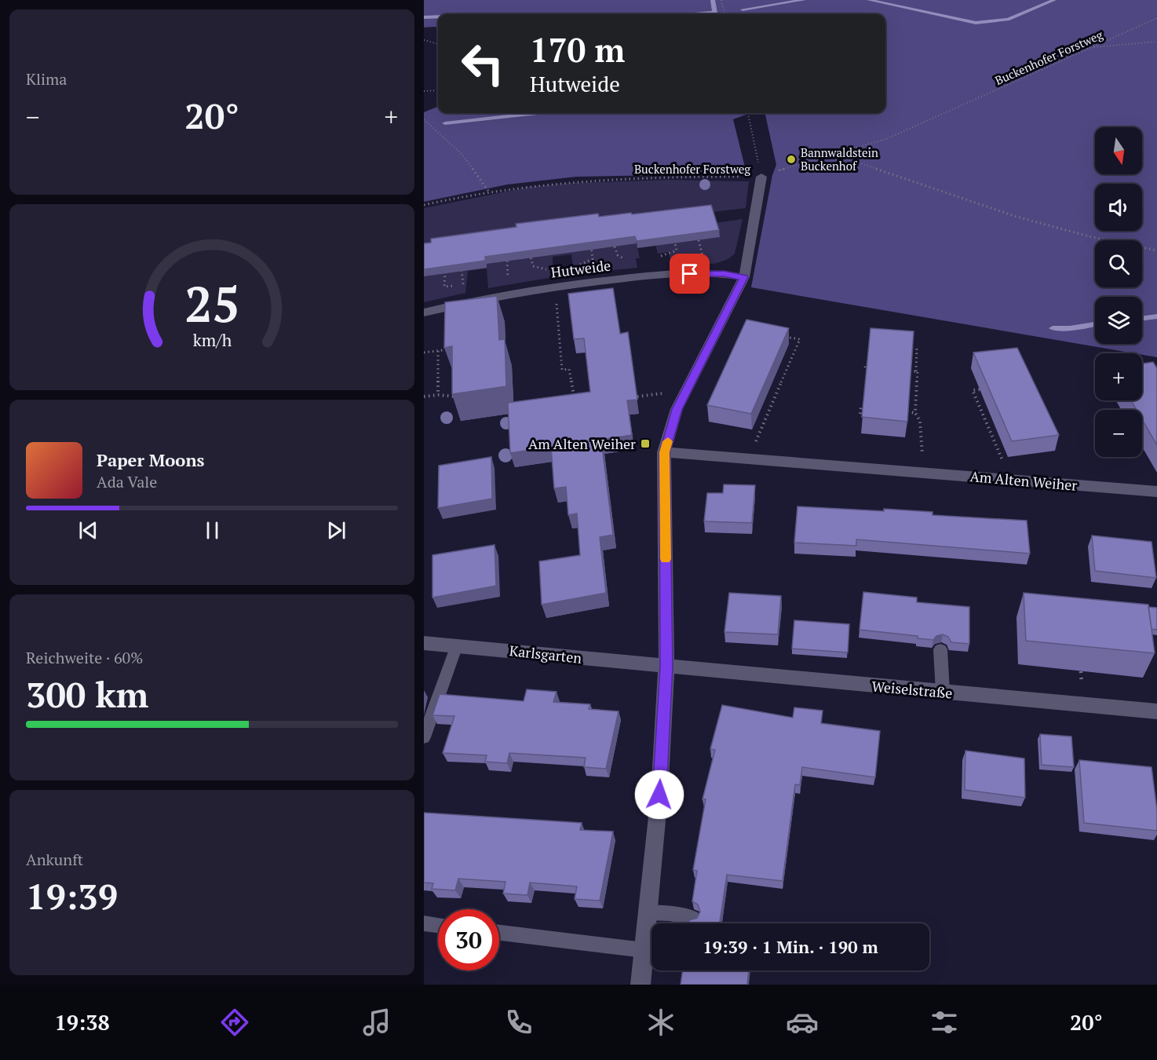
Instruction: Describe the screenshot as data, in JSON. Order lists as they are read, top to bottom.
{
  "streets": {
    "street": [
      "Hutweide",
      "Am Alten Weiher",
      "Karlsgarten",
      "Weiselstraße"
    ],
    "path": ["Buckenhofer Forstweg"]
  },
  "crossings": [
    ["Karlsgarten", "Weiselstraße"]
  ],
  "places": {
    "other": ["Bannwaldstein Buckenhof"],
    "transit": ["Am Alten Weiher"]
  },
  "north": "bottom",
  "page": {
    "tile": [
      "Klima",
      ["Reichweite · 60%", "300 km"],
      ["Ankunft", "19:39"]
    ],
    "turn": ["170 m", "Hutweide"],
    "heat": ["−", "20°", "+"],
    "map_buttons": ["+", "−"],
    "song": ["Paper Moons", "Ada Vale"],
    "limit": "30",
    "trip": "19:39 · 1 Min. · 190 m",
    "tabs": ["19:38", "20°"],
    "gauge": ["25", "km/h"]
  }
}
